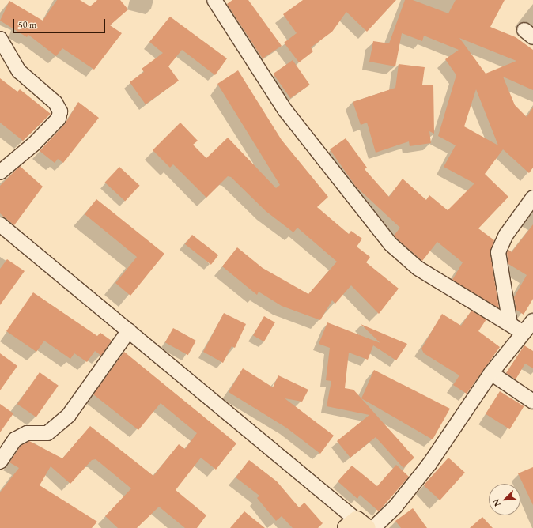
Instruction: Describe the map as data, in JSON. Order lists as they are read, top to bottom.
{
  "scale_bar": "50 m",
  "north": "bottom left"
}
